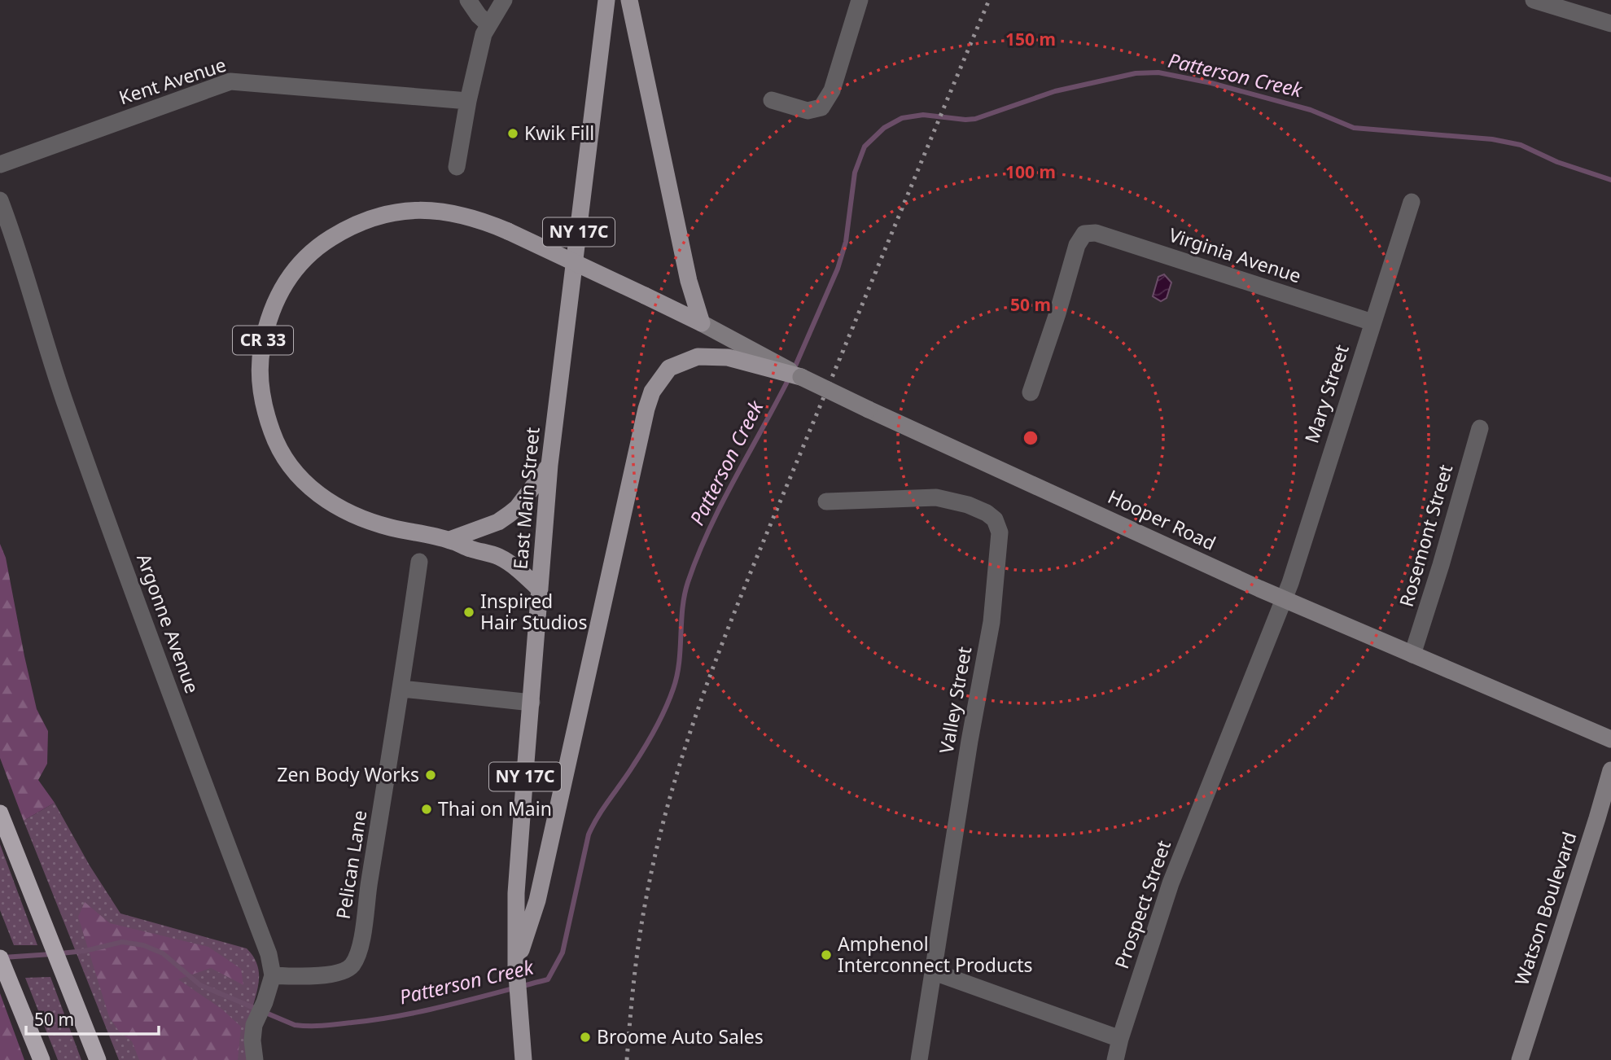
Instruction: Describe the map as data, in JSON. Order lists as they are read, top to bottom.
{
  "streets": {
    "main road": ["NY 17C", "CR 33", "East Main Street"],
    "street": [
      "Kent Avenue",
      "Virginia Avenue",
      "Mary Street",
      "Hooper Road",
      "Rosemont Street",
      "Argonne Avenue",
      "Valley Street",
      "Pelican Lane",
      "Prospect Street",
      "Watson Boulevard"
    ]
  },
  "crossings": [
    ["Virginia Avenue", "Mary Street"],
    ["CR 33", "East Main Street"],
    ["Mary Street", "Hooper Road"],
    ["Mary Street", "Prospect Street"],
    ["Hooper Road", "Rosemont Street"],
    ["Hooper Road", "Prospect Street"],
    ["Argonne Avenue", "Pelican Lane"]
  ],
  "water": ["Patterson Creek"],
  "places": [
    "Kwik Fill",
    "Inspired Hair Studios",
    "Zen Body Works",
    "Thai on Main",
    "Amphenol Interconnect Products",
    "Broome Auto Sales"
  ],
  "scale_bar": "50 m",
  "rings": ["150 m", "100 m", "50 m"]
}
